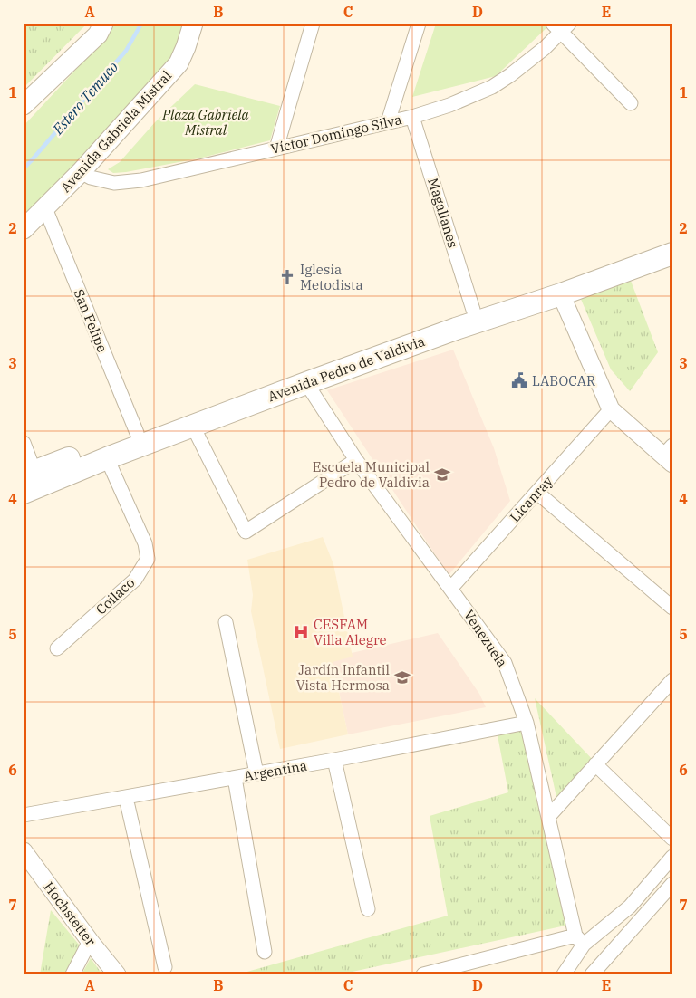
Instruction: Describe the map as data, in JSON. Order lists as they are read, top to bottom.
{
  "streets": {
    "main road": ["Avenida Gabriela Mistral", "Avenida Pedro de Valdivia"],
    "street": [
      "Víctor Domingo Silva",
      "Magallanes",
      "San Felipe",
      "Licanray",
      "Coilaco",
      "Venezuela",
      "Argentina",
      "Hochstetter"
    ]
  },
  "crossings": [
    ["Avenida Gabriela Mistral", "Víctor Domingo Silva"],
    ["Avenida Gabriela Mistral", "San Felipe"],
    ["Víctor Domingo Silva", "Magallanes"],
    ["Magallanes", "Avenida Pedro de Valdivia"],
    ["San Felipe", "Avenida Pedro de Valdivia"],
    ["Avenida Pedro de Valdivia", "Coilaco"],
    ["Avenida Pedro de Valdivia", "Venezuela"],
    ["Licanray", "Venezuela"],
    ["Venezuela", "Argentina"]
  ],
  "water": ["Estero Temuco"],
  "parks": ["Plaza Gabriela Mistral"],
  "places": {
    "church": ["Iglesia Metodista"],
    "public building": ["LABOCAR"],
    "school or university": ["Escuela Municipal Pedro de Valdivia", "Jardín Infantil Vista Hermosa"],
    "hospital": ["CESFAM Villa Alegre"]
  },
  "grid": {
    "columns": [
      "A",
      "B",
      "C",
      "D",
      "E"
    ],
    "rows": [
      "1",
      "2",
      "3",
      "4",
      "5",
      "6",
      "7"
    ]
  }
}
